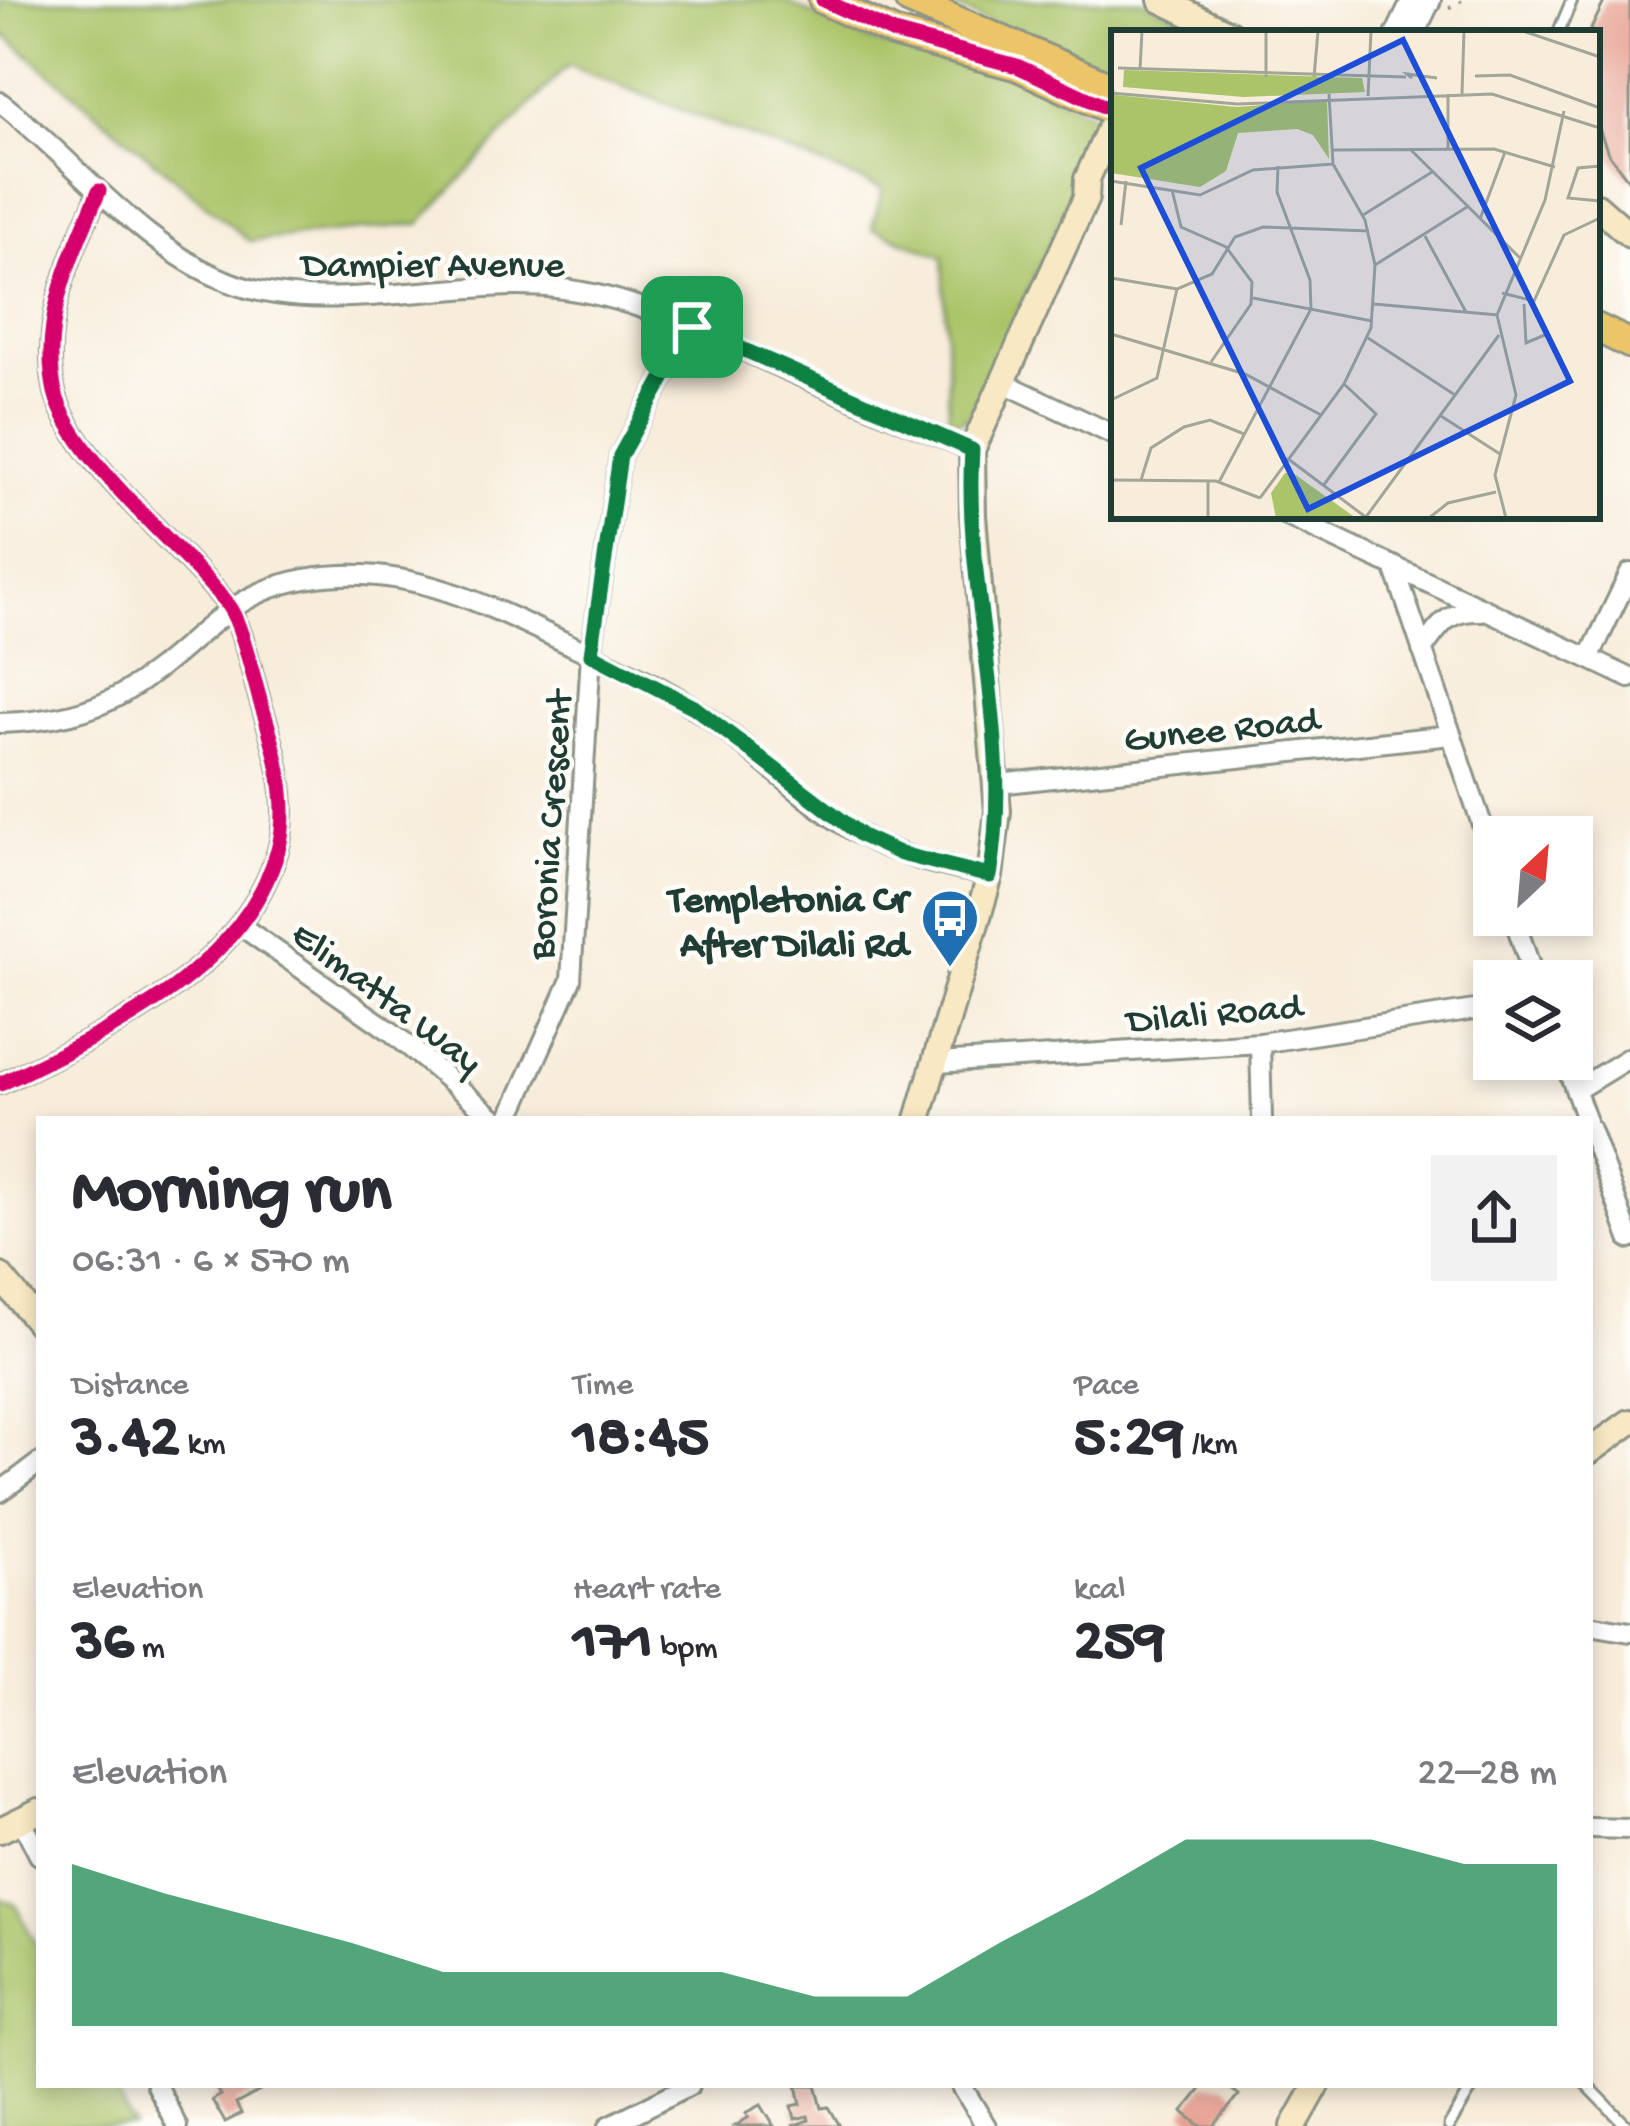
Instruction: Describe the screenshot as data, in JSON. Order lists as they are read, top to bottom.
{
  "streets": {
    "street": [
      "Dampier Avenue",
      "Gunee Road",
      "Boronia Crescent",
      "Elimatta Way",
      "Dilali Road"
    ]
  },
  "crossings": [
    ["Dampier Avenue", "Boronia Crescent"]
  ],
  "places": {
    "bus stop": ["Templetonia Cr After Dilali Rd"]
  },
  "north": "top right",
  "page": {
    "heading": ["Morning run", "06:31 · 6 × 570 m"],
    "stats": [
      ["Distance", "3.42 km"],
      ["Time", "18:45"],
      ["Pace", "5:29 /km"],
      ["Elevation", "36 m"],
      ["Heart rate", "171 bpm"],
      ["kcal", "259"]
    ],
    "chart": ["Elevation", "22–28 m"]
  }
}
